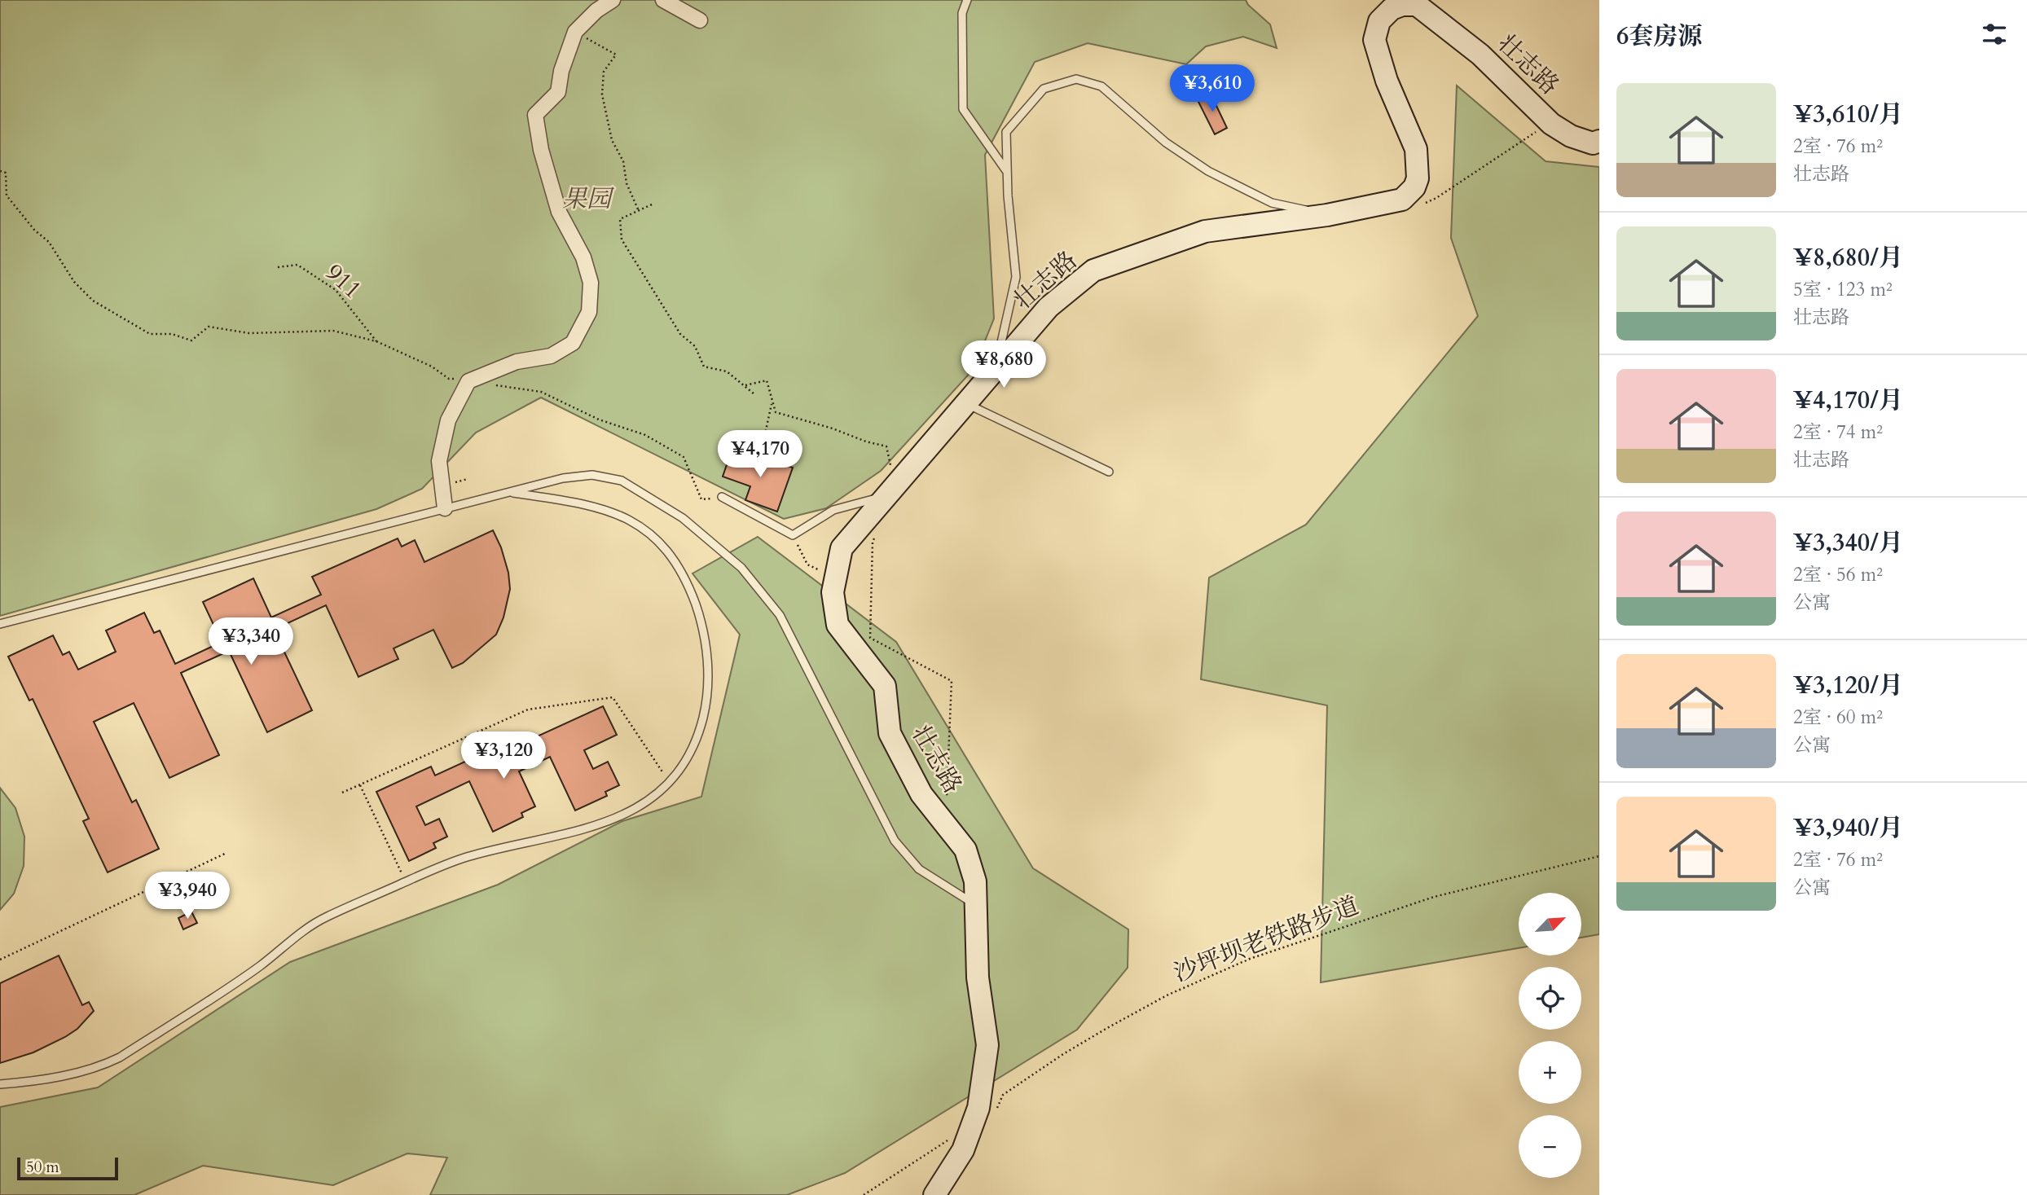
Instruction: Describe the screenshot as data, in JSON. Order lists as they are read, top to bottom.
{
  "streets": {
    "street": ["壮志路"],
    "path": ["911", "沙坪坝老铁路步道"]
  },
  "crossings": [
    ["壮志路", "沙坪坝老铁路步道"]
  ],
  "parks": ["果园"],
  "scale_bar": "50 m",
  "north": "top right",
  "page": {
    "heading": "6套房源",
    "price": [
      "¥3,610",
      "¥8,680",
      "¥4,170",
      "¥3,340",
      "¥3,120",
      "¥3,940"
    ],
    "list": [
      {
        "name": "¥3,610/月",
        "note": "2室 · 76 m² · 壮志路"
      },
      {
        "name": "¥8,680/月",
        "note": "5室 · 123 m² · 壮志路"
      },
      {
        "name": "¥4,170/月",
        "note": "2室 · 74 m² · 壮志路"
      },
      {
        "name": "¥3,340/月",
        "note": "2室 · 56 m² · 公寓"
      },
      {
        "name": "¥3,120/月",
        "note": "2室 · 60 m² · 公寓"
      },
      {
        "name": "¥3,940/月",
        "note": "2室 · 76 m² · 公寓"
      }
    ],
    "map_buttons": ["+", "−"],
    "scale": "50 m"
  }
}
